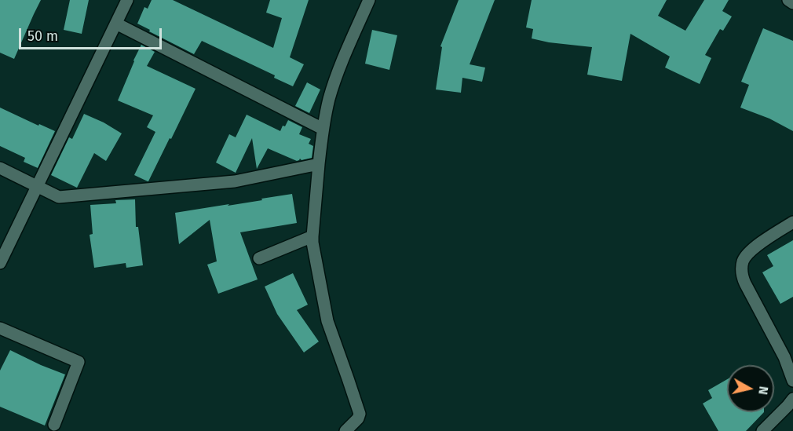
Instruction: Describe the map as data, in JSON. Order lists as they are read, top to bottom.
{
  "scale_bar": "50 m",
  "north": "right"
}
